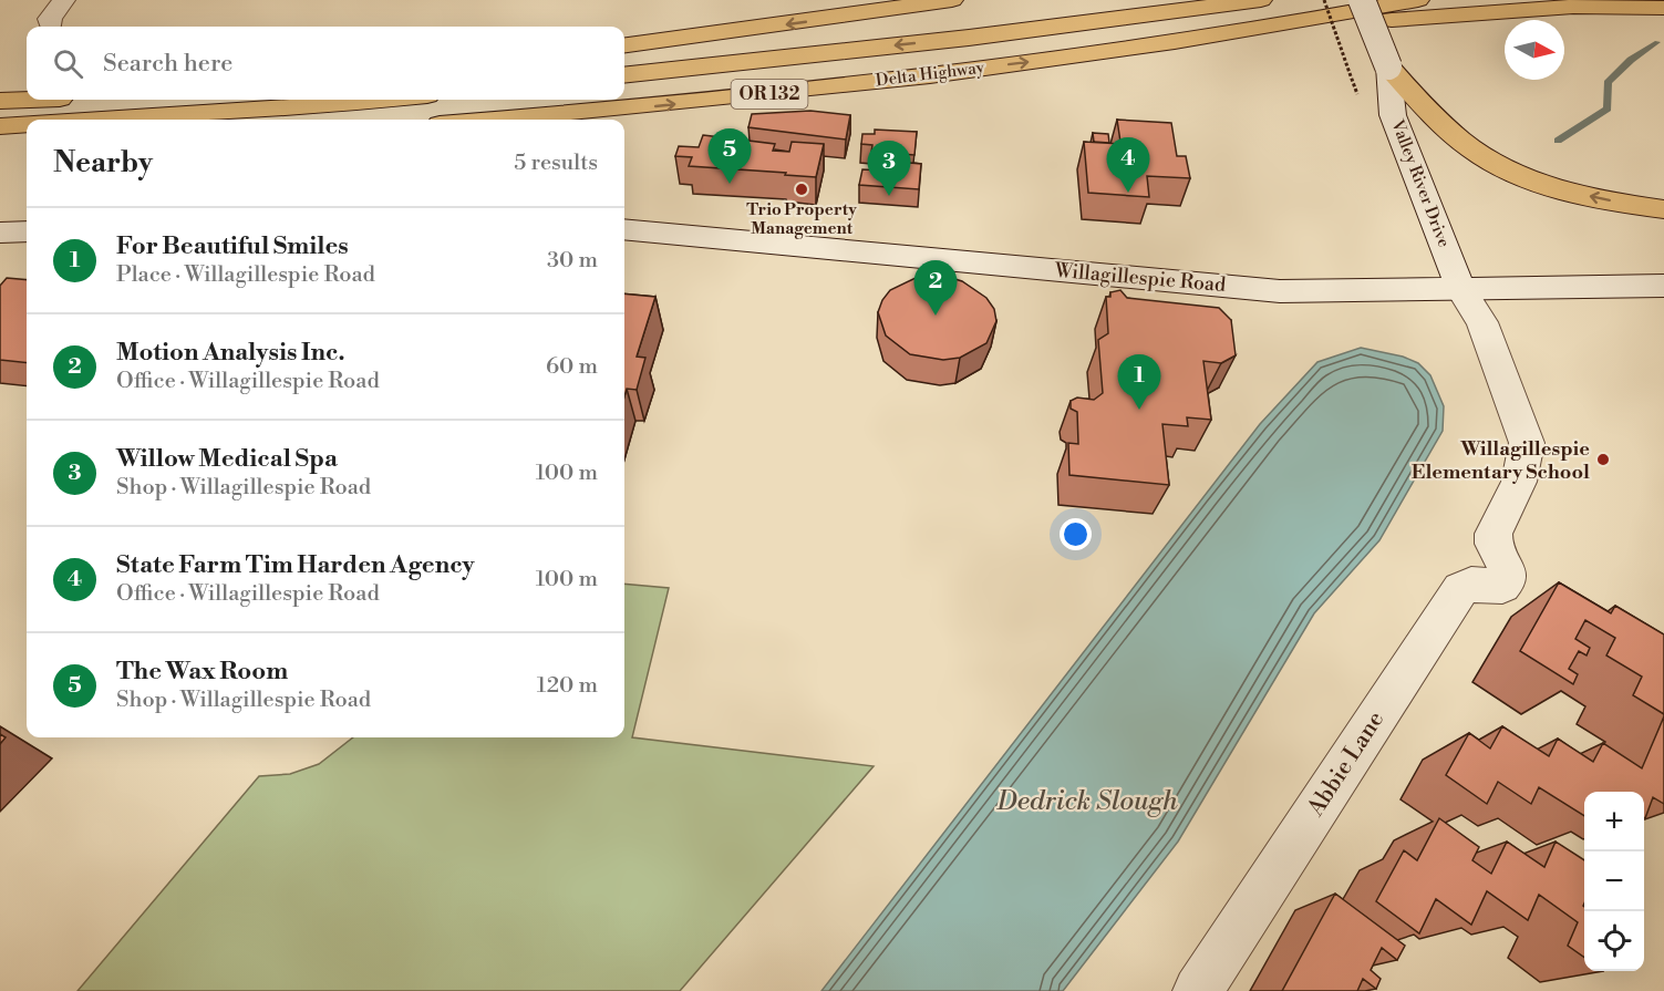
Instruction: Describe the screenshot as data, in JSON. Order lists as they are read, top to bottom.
{
  "streets": {
    "highway": ["Delta Highway", "OR 132"],
    "street": ["Valley River Drive", "Willagillespie Road", "Abbie Lane"]
  },
  "crossings": [
    ["Valley River Drive", "Willagillespie Road"]
  ],
  "water": ["Dedrick Slough"],
  "places": ["Trio Property Management", "Willagillespie Elementary School"],
  "north": "right",
  "page": {
    "search": "Search here",
    "heading": ["Nearby", "5 results"],
    "pins": [
      "5",
      "4",
      "3",
      "2",
      "1"
    ],
    "list": [
      {
        "mark": "1",
        "name": "For Beautiful Smiles",
        "note": "Place · Willagillespie Road",
        "value": "30 m"
      },
      {
        "mark": "2",
        "name": "Motion Analysis Inc.",
        "note": "Office · Willagillespie Road",
        "value": "60 m"
      },
      {
        "mark": "3",
        "name": "Willow Medical Spa",
        "note": "Shop · Willagillespie Road",
        "value": "100 m"
      },
      {
        "mark": "4",
        "name": "State Farm Tim Harden Agency",
        "note": "Office · Willagillespie Road",
        "value": "100 m"
      },
      {
        "mark": "5",
        "name": "The Wax Room",
        "note": "Shop · Willagillespie Road",
        "value": "120 m"
      }
    ],
    "map_buttons": ["+", "−"]
  }
}
